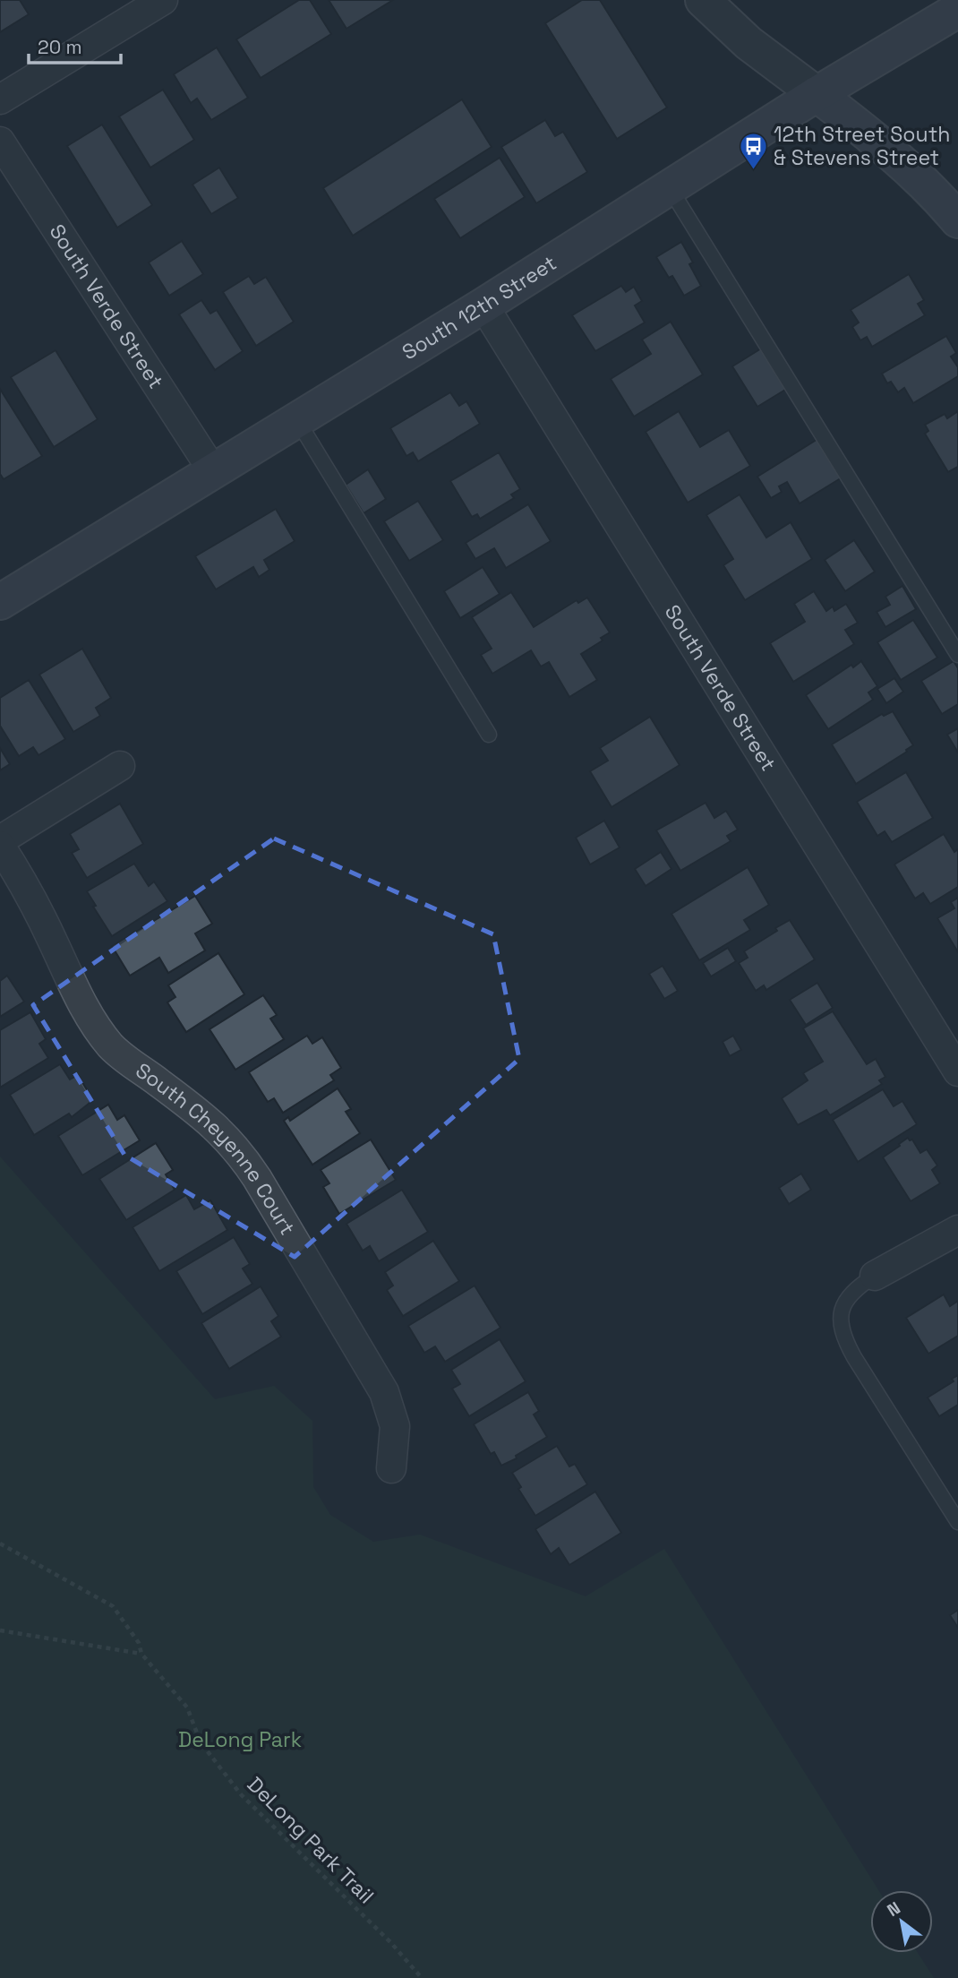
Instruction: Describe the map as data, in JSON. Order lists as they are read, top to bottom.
{
  "streets": {
    "main road": ["South 12th Street"],
    "street": ["South Verde Street", "South Cheyenne Court"],
    "path": ["DeLong Park Trail"]
  },
  "crossings": [
    ["South Verde Street", "South 12th Street"]
  ],
  "parks": ["DeLong Park"],
  "places": {
    "bus stop": ["12th Street South & Stevens Street"]
  },
  "scale_bar": "20 m",
  "north": "top left"
}
